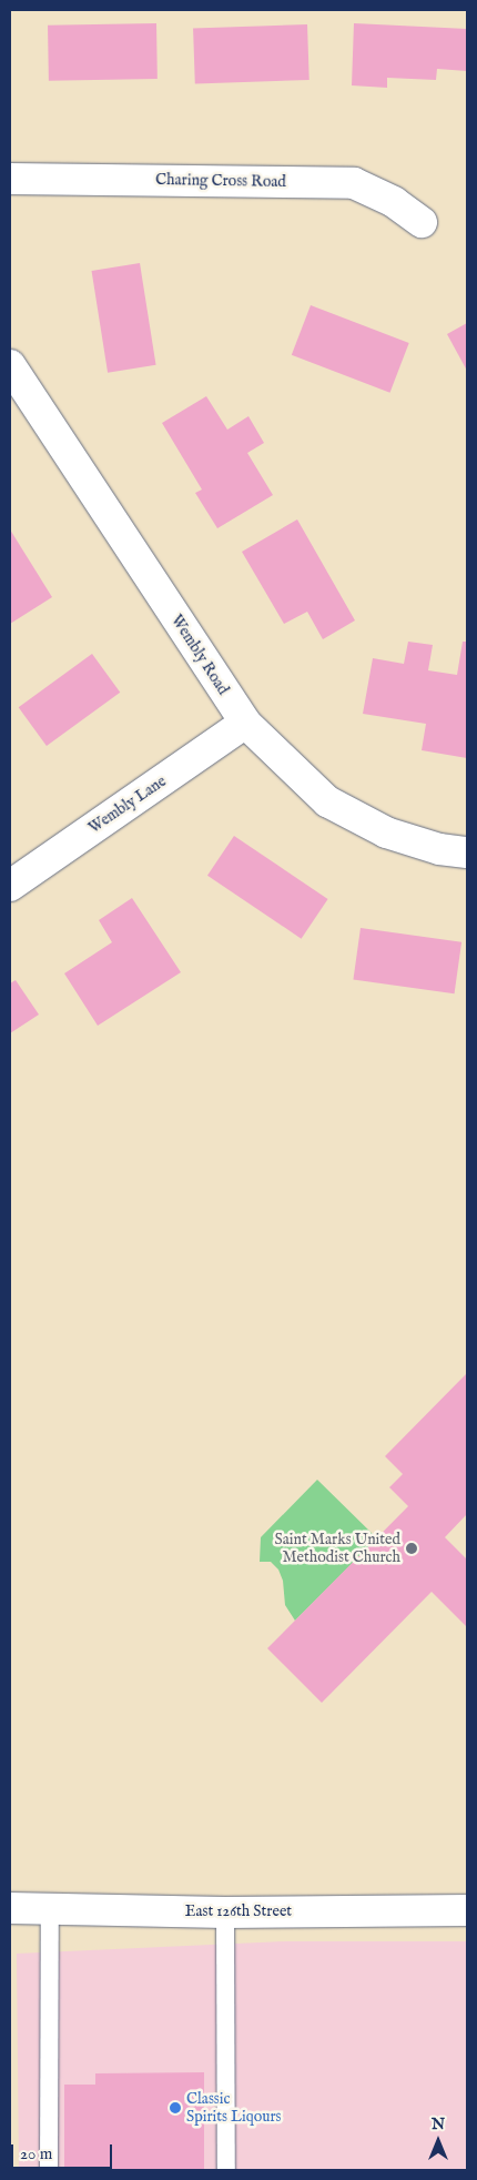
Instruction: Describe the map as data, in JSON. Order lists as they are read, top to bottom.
{
  "streets": {
    "street": [
      "Charing Cross Road",
      "Wembly Road",
      "Wembly Lane",
      "East 126th Street"
    ]
  },
  "crossings": [
    ["Wembly Road", "Wembly Lane"]
  ],
  "places": ["Saint Marks United Methodist Church", "Classic Spirits Liqours"],
  "scale_bar": "20 m",
  "north": "top"
}
